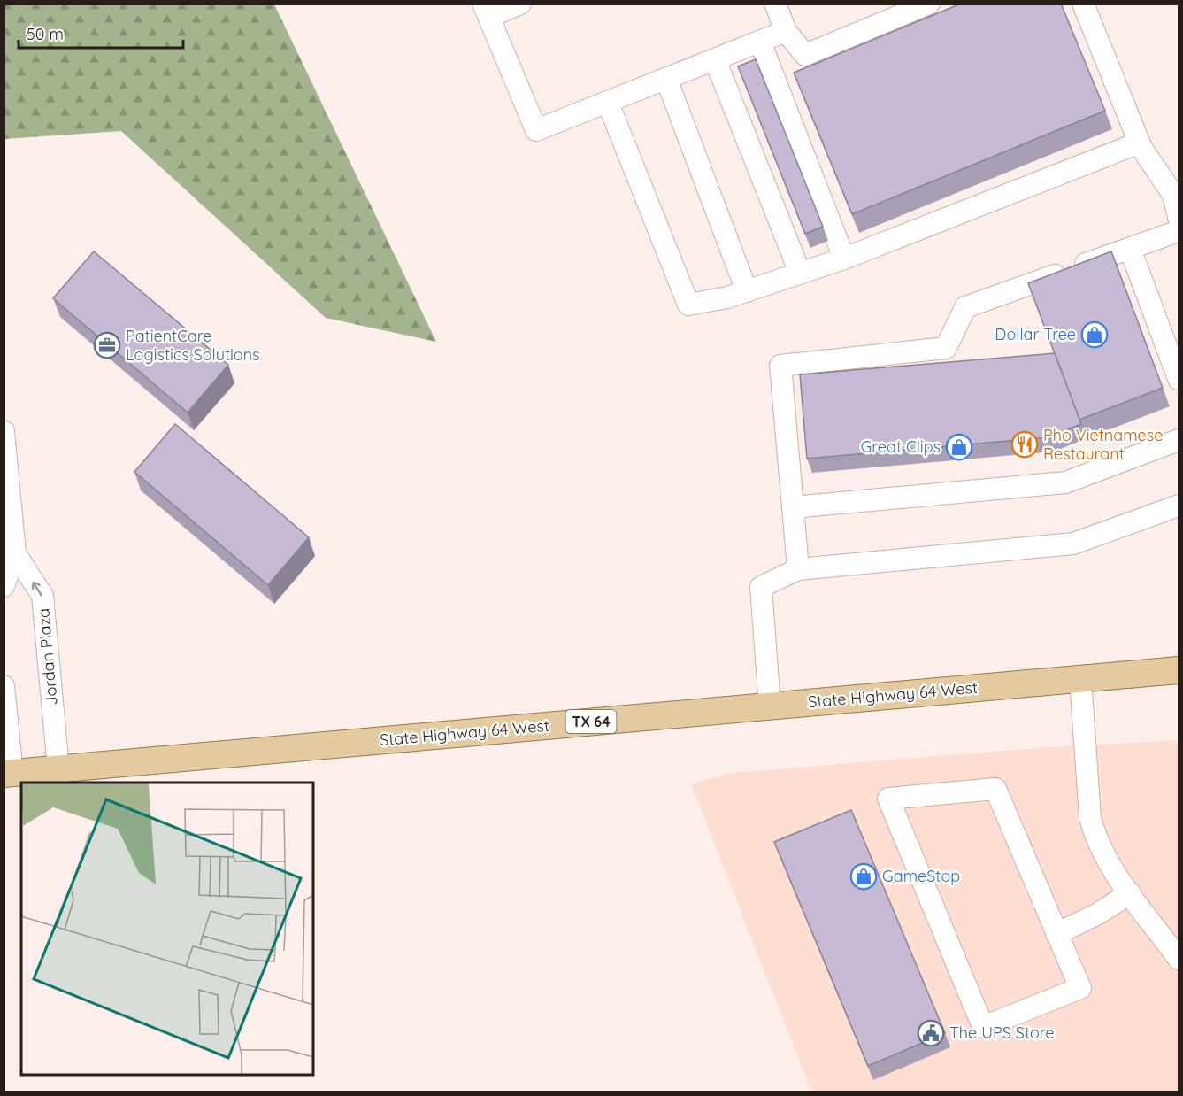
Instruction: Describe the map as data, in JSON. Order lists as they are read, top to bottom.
{
  "streets": {
    "main road": ["State Highway 64 West", "TX 64"],
    "street": ["Jordan Plaza"]
  },
  "crossings": [
    ["Jordan Plaza", "State Highway 64 West"]
  ],
  "places": {
    "shop": ["Dollar Tree", "Great Clips", "GameStop"],
    "office": ["PatientCare Logistics Solutions"],
    "restaurant": ["Pho Vietnamese Restaurant"],
    "public building": ["The UPS Store"]
  },
  "scale_bar": "50 m"
}
